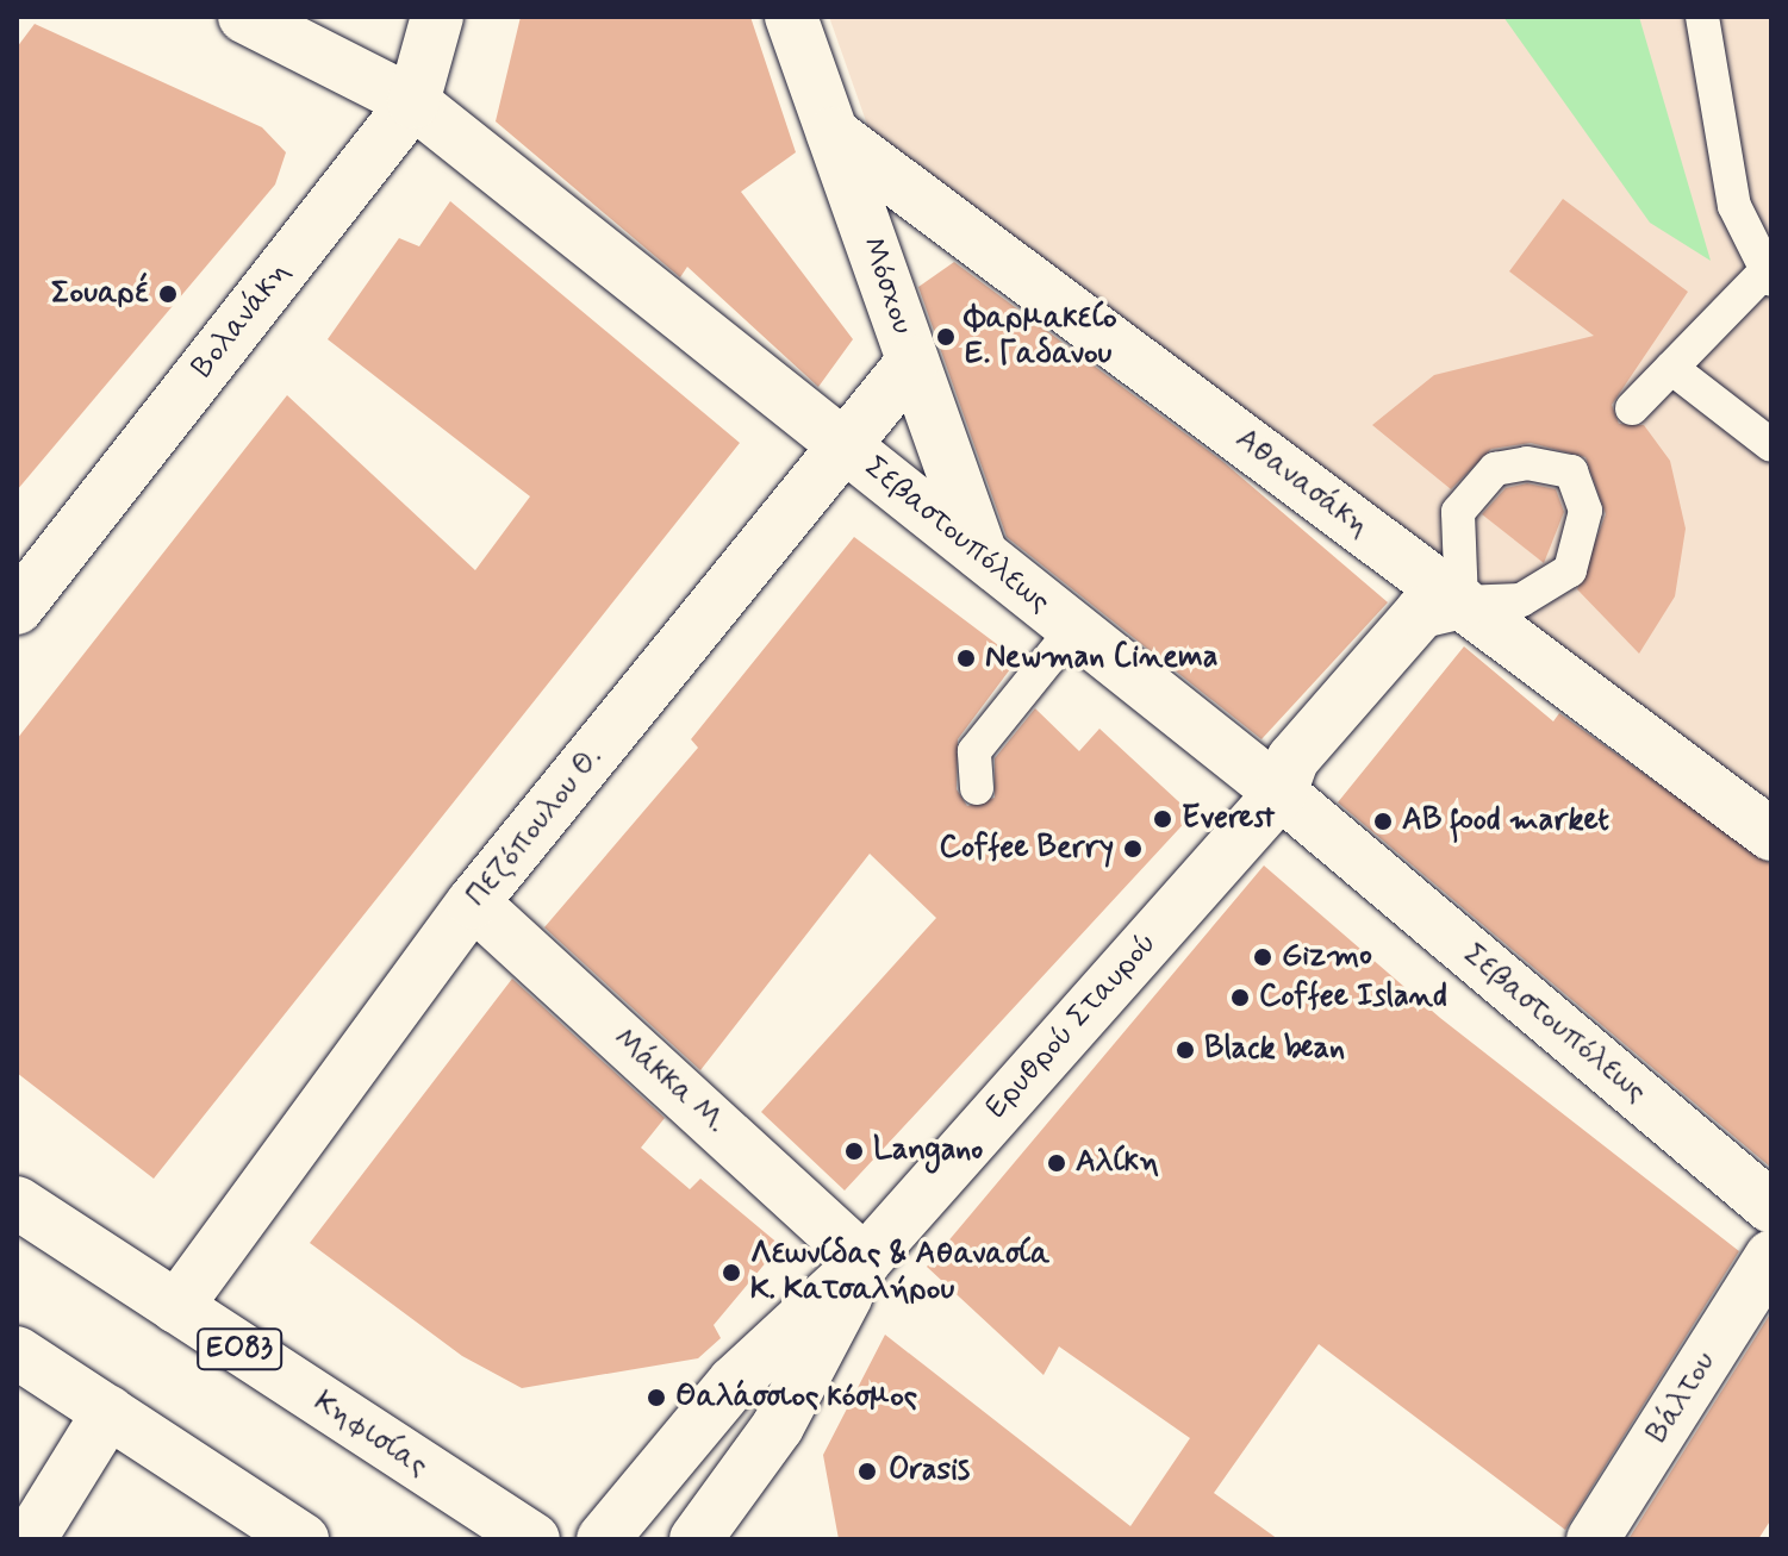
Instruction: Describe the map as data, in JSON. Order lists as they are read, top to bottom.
{
  "streets": {
    "street": [
      "Μόσχου",
      "Βολανάκη",
      "Αθανασάκη",
      "Σεβαστουπόλεως",
      "Πεζόπουλου Θ.",
      "Ερυθρού Σταυρού",
      "Μάκκα Μ.",
      "ΕΟ83",
      "Βάλτου",
      "Κηφισίας"
    ]
  },
  "crossings": [
    ["Μόσχου", "Αθανασάκη"],
    ["Μόσχου", "Σεβαστουπόλεως"],
    ["Μόσχου", "Πεζόπουλου Θ."],
    ["Βολανάκη", "Σεβαστουπόλεως"],
    ["Αθανασάκη", "Ερυθρού Σταυρού"],
    ["Σεβαστουπόλεως", "Πεζόπουλου Θ."],
    ["Σεβαστουπόλεως", "Ερυθρού Σταυρού"],
    ["Πεζόπουλου Θ.", "Μάκκα Μ."],
    ["Πεζόπουλου Θ.", "Κηφισίας"],
    ["Ερυθρού Σταυρού", "Μάκκα Μ."]
  ],
  "places": [
    "Σουαρέ",
    "Φαρμακείο Ε. Γαδανου",
    "Newman Cinema",
    "Everest",
    "AB food market",
    "Coffee Berry",
    "Gizmo",
    "Coffee Island",
    "Black bean",
    "Langano",
    "Αλίκη",
    "Λεωνίδας & Αθανασία Κ. Κατσαλήρου",
    "Θαλάσσιος κόσμος",
    "Orasis"
  ]
}
